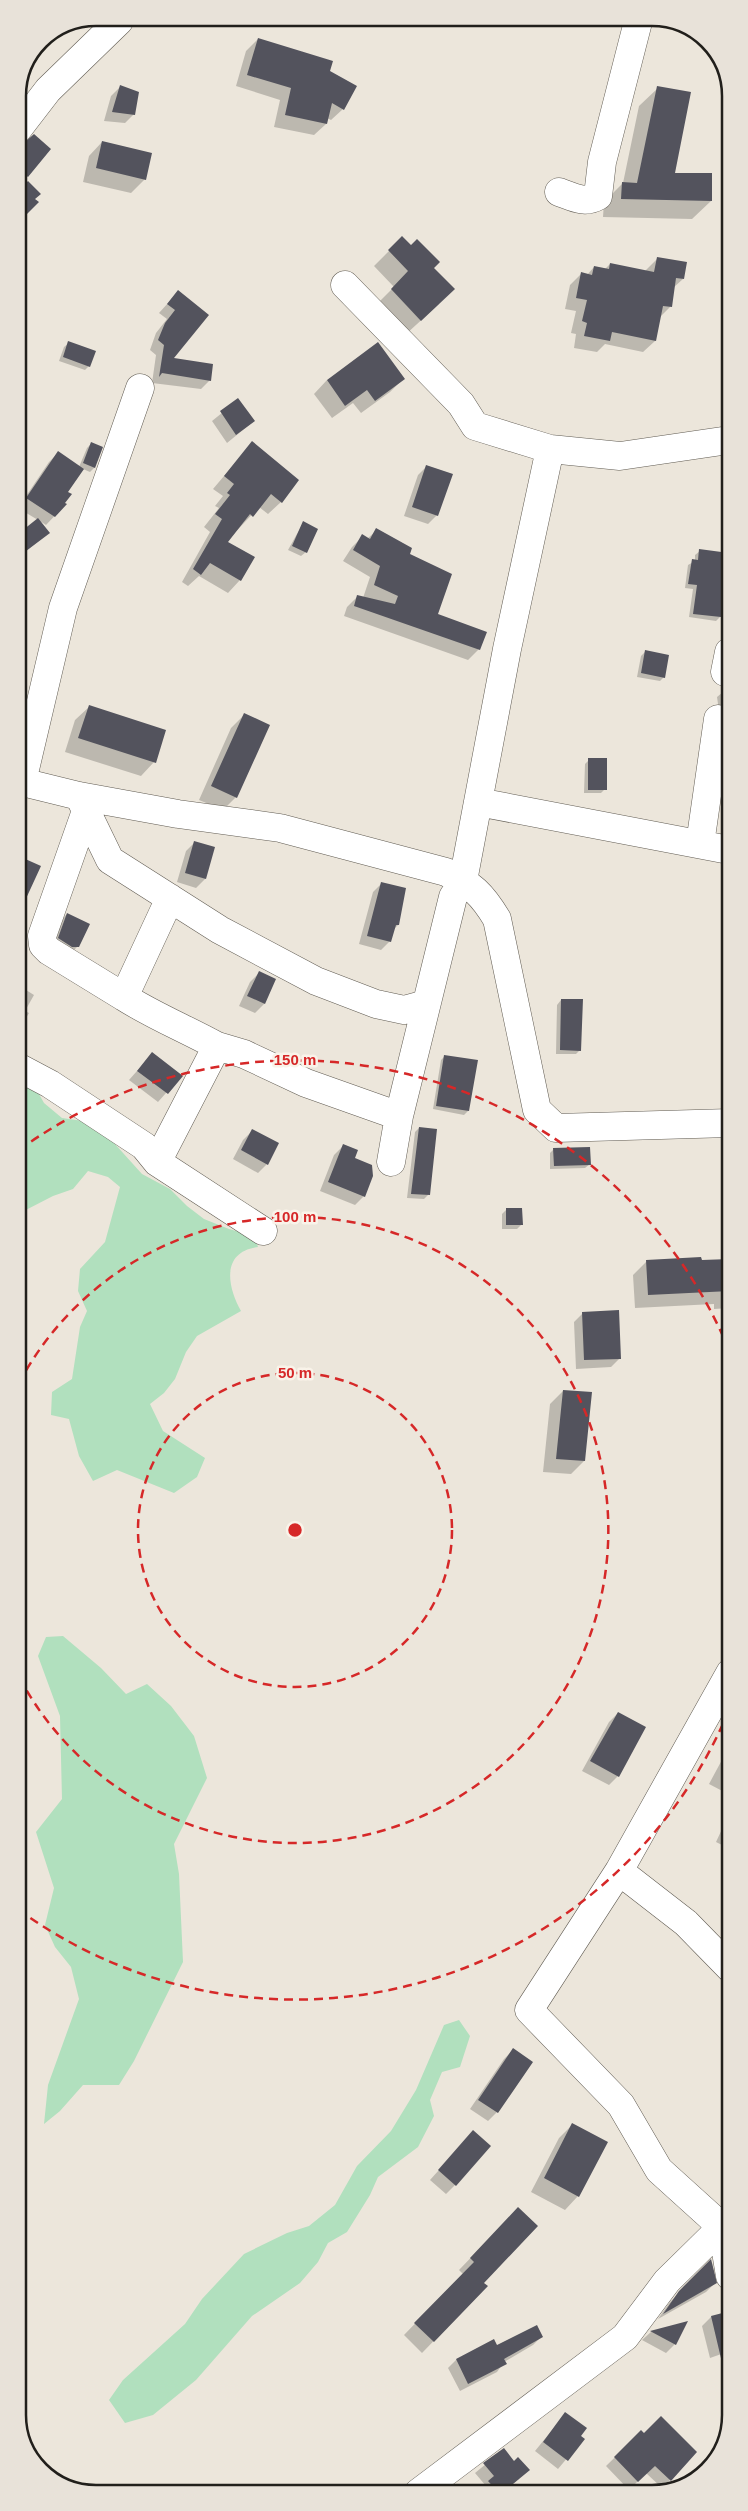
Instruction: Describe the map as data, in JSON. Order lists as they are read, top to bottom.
{
  "rings": ["150 m", "100 m", "50 m"]
}
